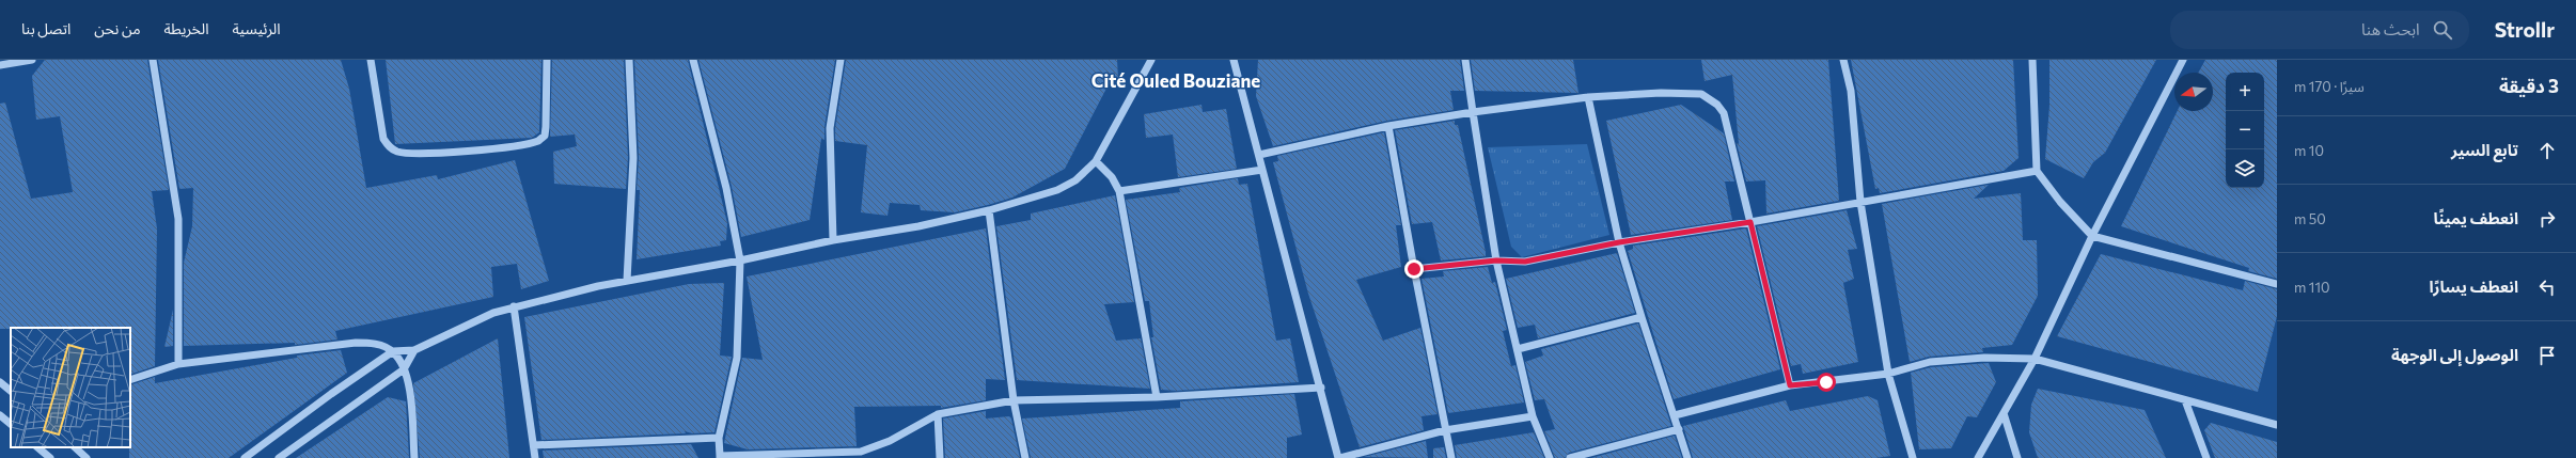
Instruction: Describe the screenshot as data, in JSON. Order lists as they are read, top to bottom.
{
  "districts": ["Cité Ouled Bouziane"],
  "north": "left",
  "page": {
    "header": "Strollr",
    "search": "ابحث هنا",
    "nav": [
      "الرئيسية",
      "الخريطة",
      "من نحن",
      "اتصل بنا"
    ],
    "heading": ["3 دقيقة", "سيرًا · 170 m"],
    "map_buttons": ["+", "−"],
    "list": [
      ["تابع السير", "10 m"],
      ["انعطف يمينًا", "50 m"],
      ["انعطف يسارًا", "110 m"],
      "الوصول إلى الوجهة"
    ]
  }
}
